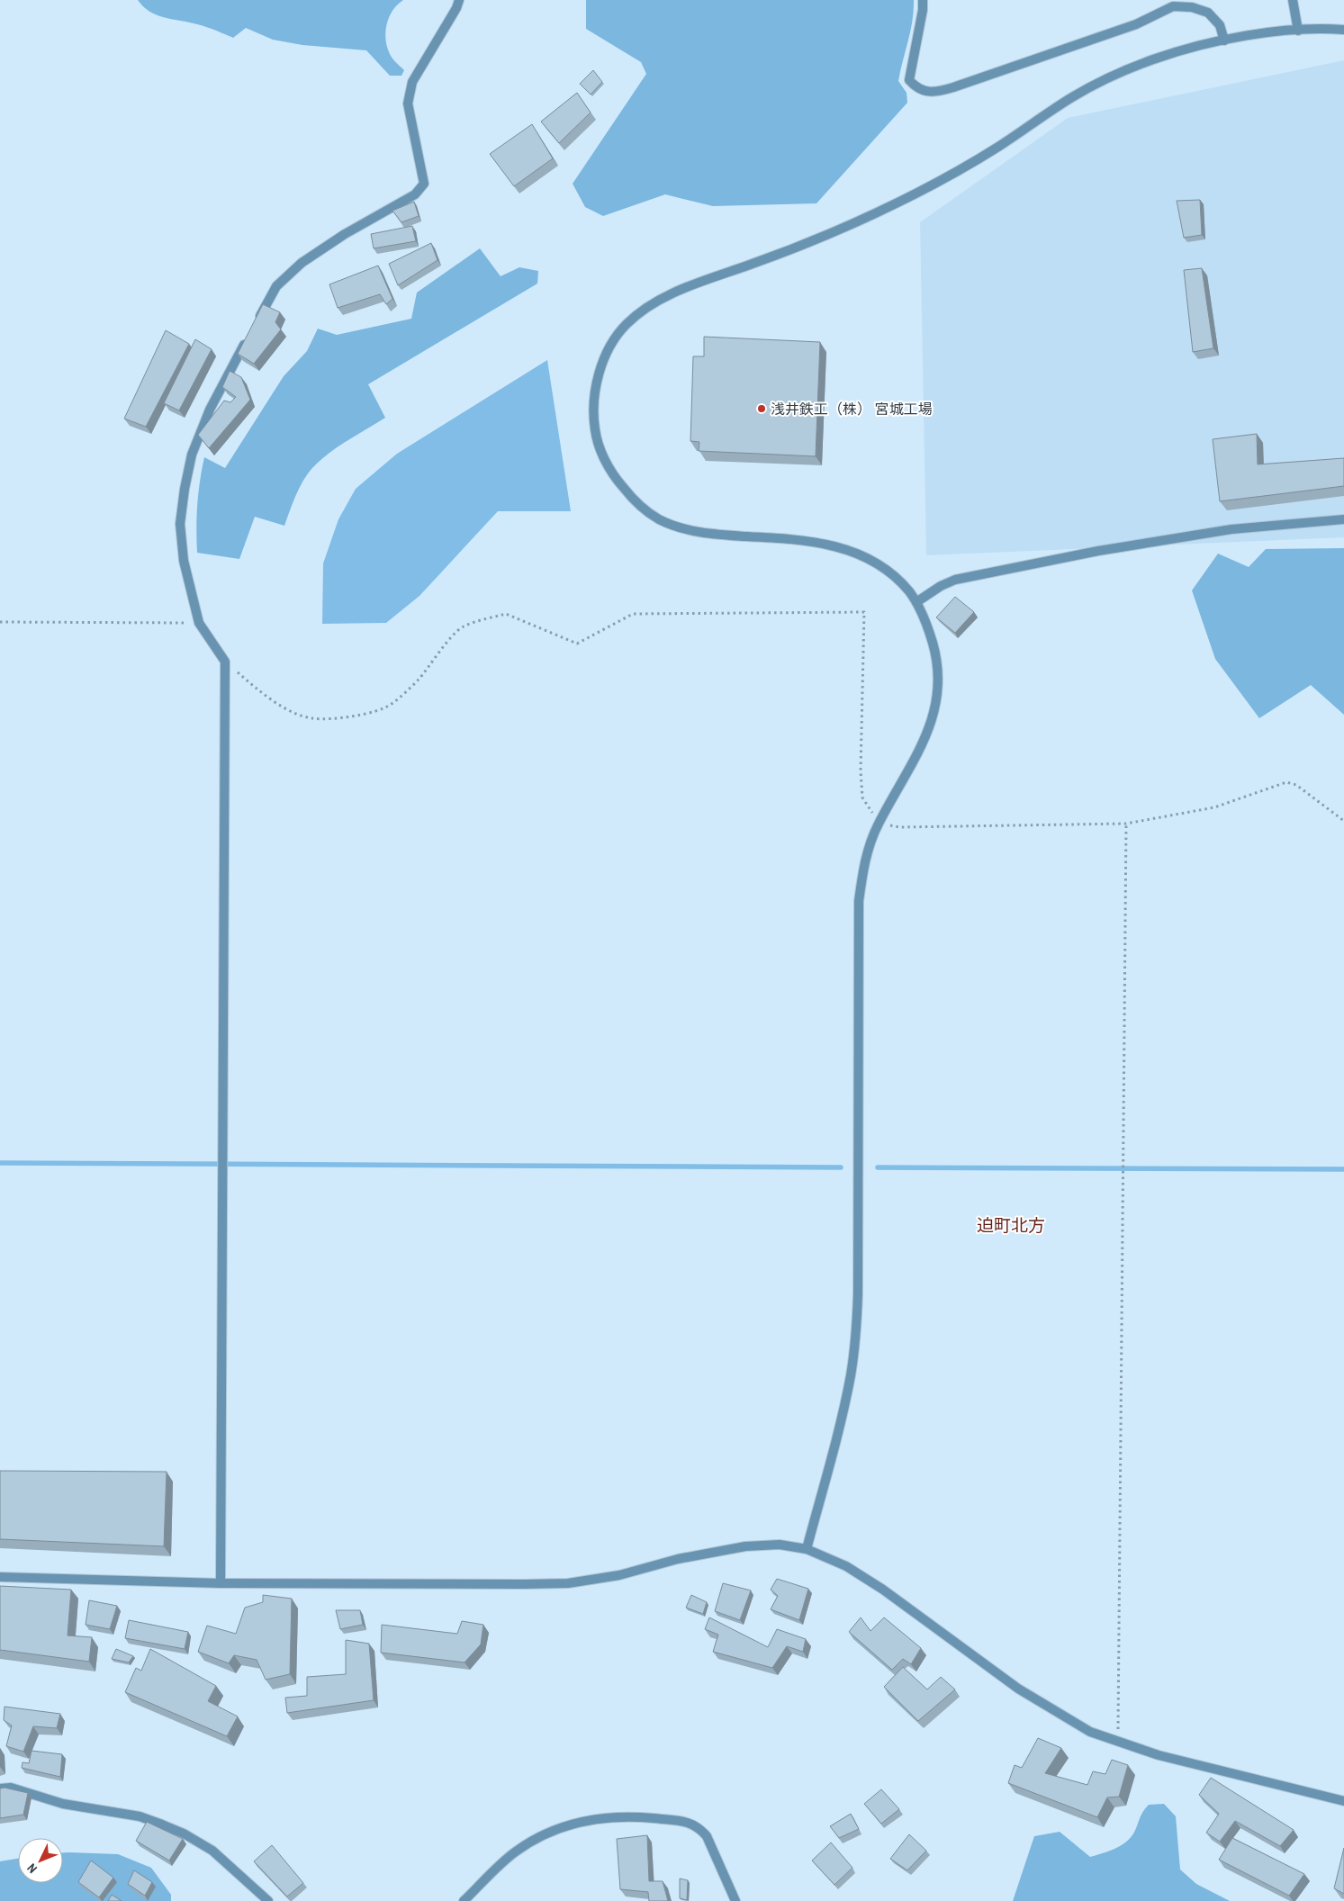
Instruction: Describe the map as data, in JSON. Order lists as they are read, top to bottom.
{
  "districts": ["迫町北方"],
  "places": ["浅井鉄工（株） 宮城工場"],
  "north": "bottom left"
}
